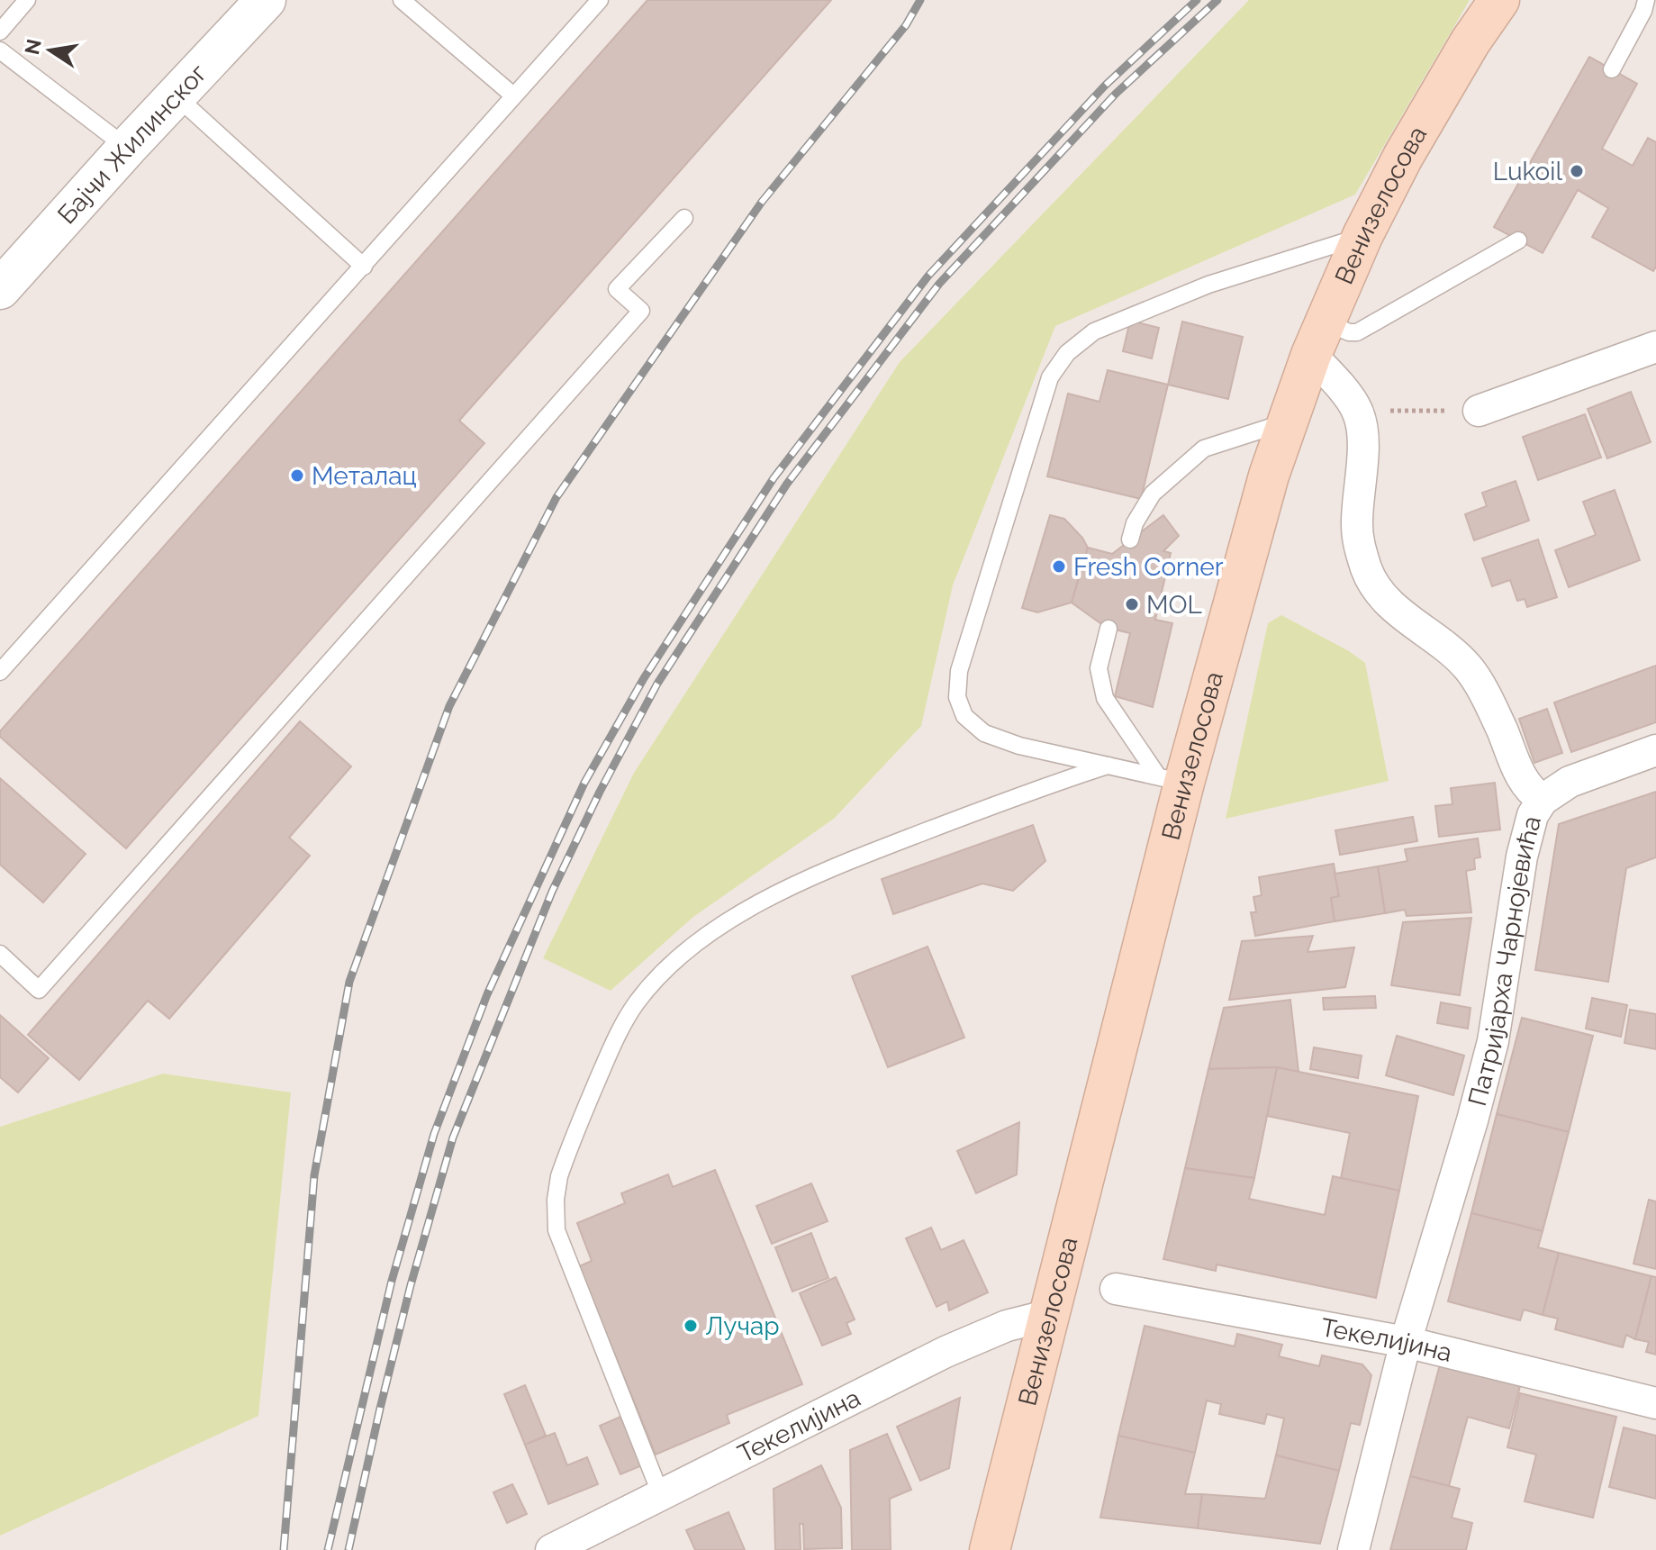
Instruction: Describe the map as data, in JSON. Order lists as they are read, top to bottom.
{
  "streets": {
    "main road": ["Венизелосова"],
    "street": ["Бајчи Жилинског", "Патријарха Чарнојевића", "Текелијина"]
  },
  "crossings": [
    ["Венизелосова", "Текелијина"],
    ["Патријарха Чарнојевића", "Текелијина"]
  ],
  "places": [
    "Lukoil",
    "Металац",
    "Fresh Corner",
    "MOL",
    "Лучар"
  ],
  "north": "left"
}
